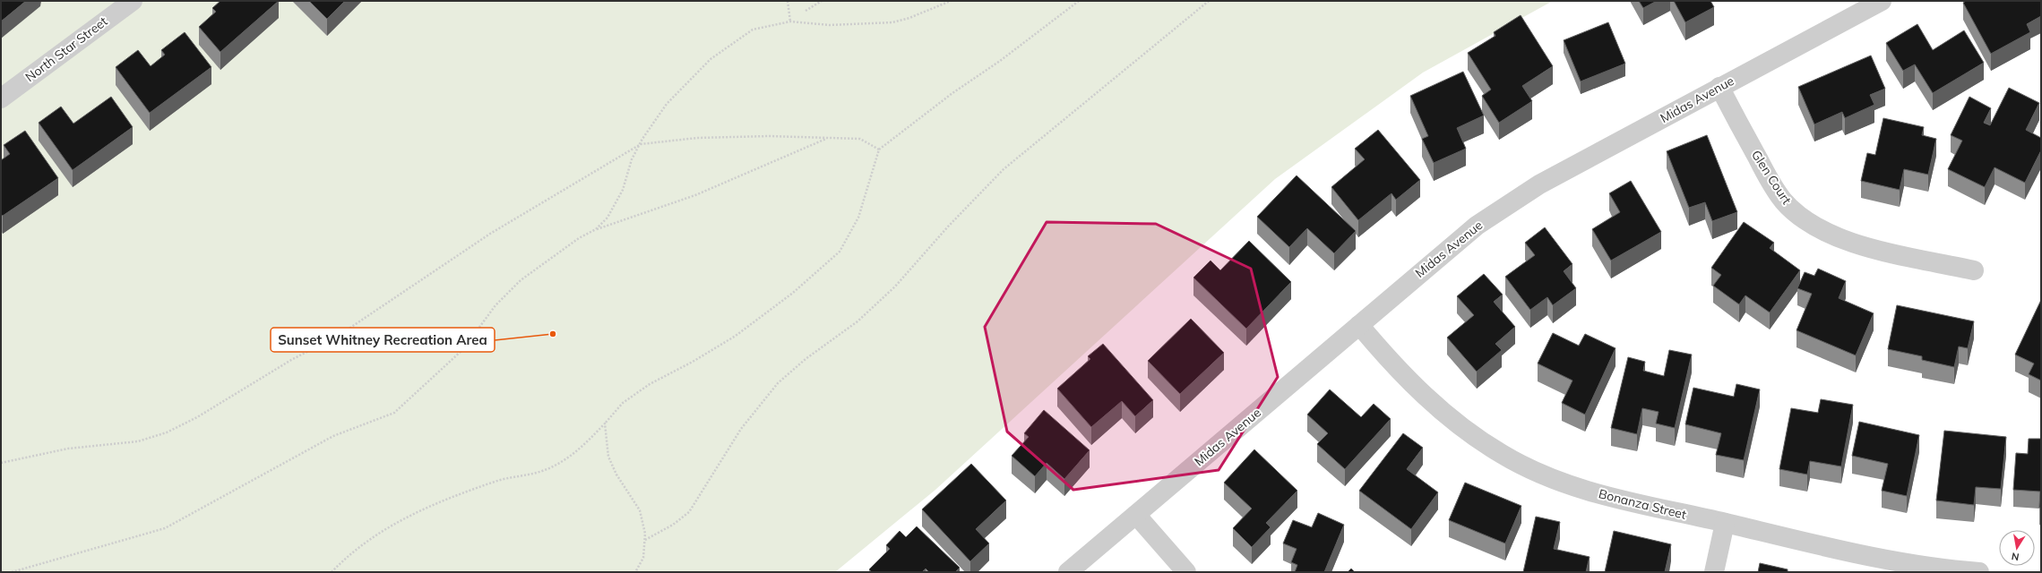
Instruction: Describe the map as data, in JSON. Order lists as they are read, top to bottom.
{
  "streets": {
    "street": [
      "North Star Street",
      "Midas Avenue",
      "Glen Court",
      "Bonanza Street"
    ]
  },
  "crossings": [
    ["Midas Avenue", "Glen Court"],
    ["Midas Avenue", "Bonanza Street"]
  ],
  "places": ["Sunset Whitney Recreation Area"],
  "north": "bottom"
}
